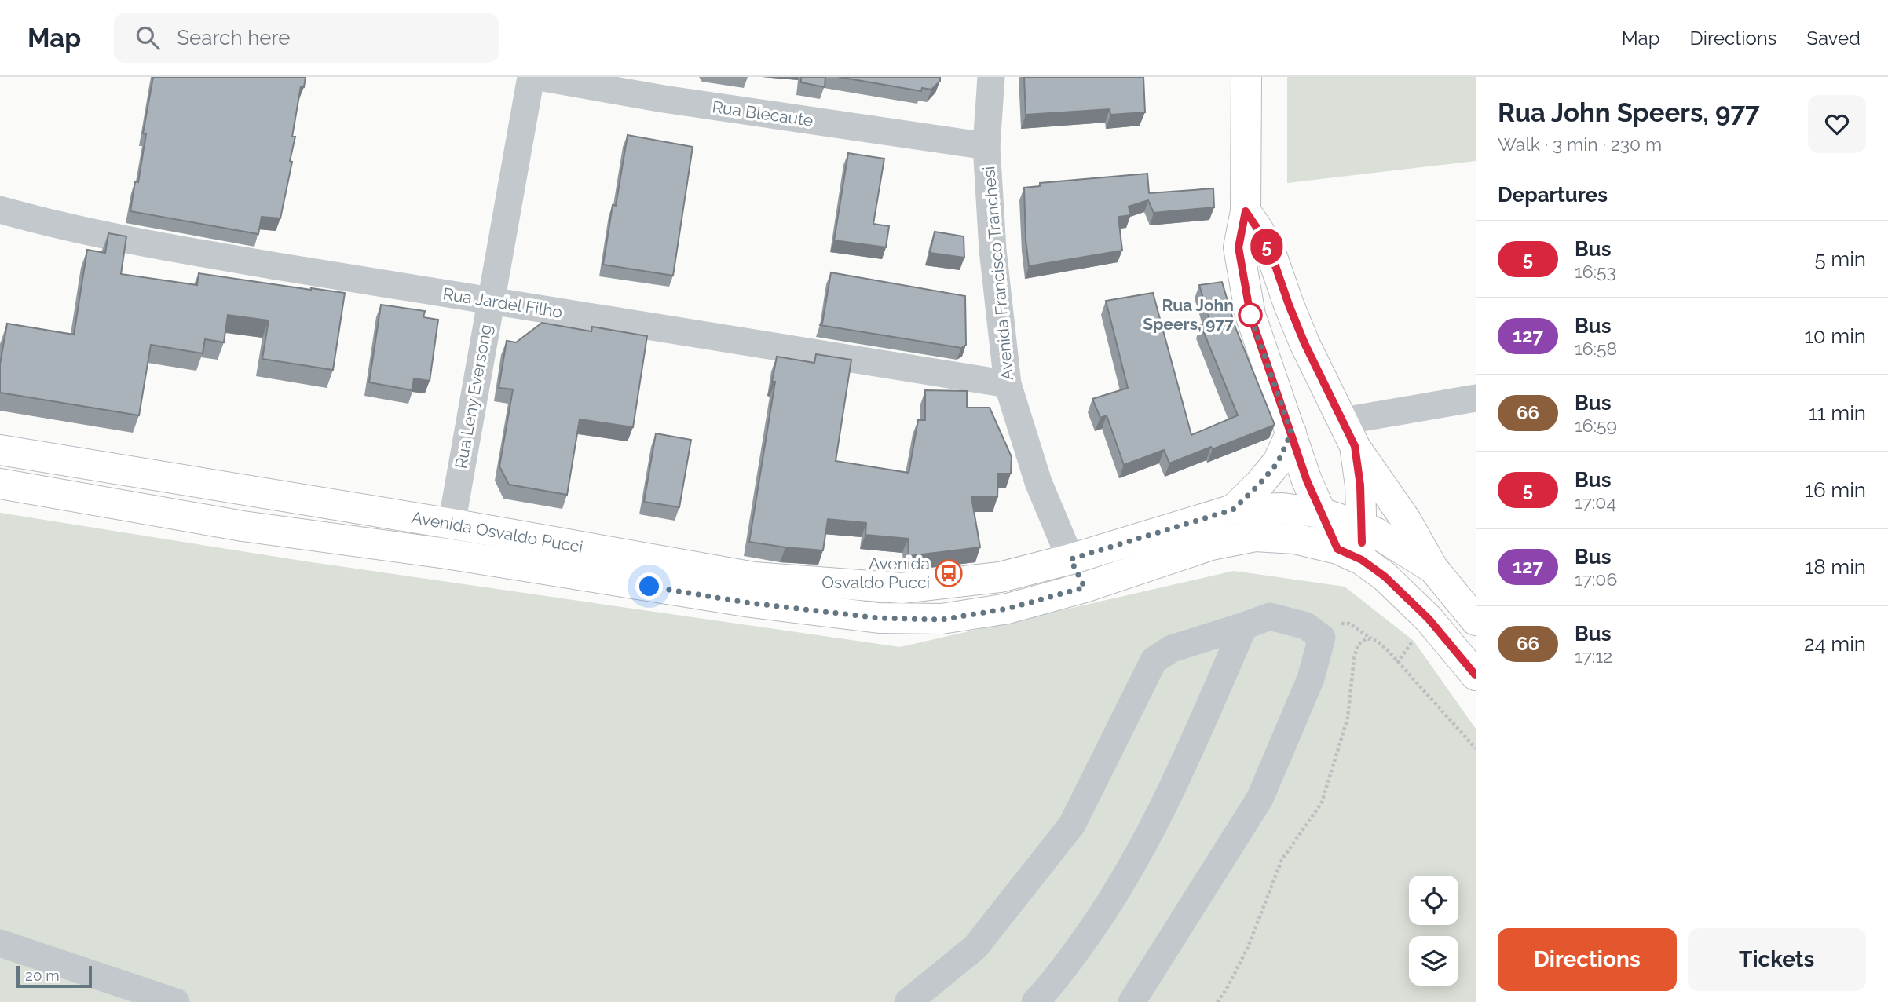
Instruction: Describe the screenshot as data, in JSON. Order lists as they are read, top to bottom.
{
  "streets": {
    "main road": ["Avenida Osvaldo Pucci"],
    "street": [
      "Rua Blecaute",
      "Avenida Francisco Tranchesi",
      "Rua Jardel Filho",
      "Rua Leny Eversong"
    ]
  },
  "crossings": [
    ["Rua Blecaute", "Avenida Francisco Tranchesi"],
    ["Avenida Francisco Tranchesi", "Rua Jardel Filho"],
    ["Avenida Francisco Tranchesi", "Avenida Osvaldo Pucci"],
    ["Rua Jardel Filho", "Rua Leny Eversong"],
    ["Rua Leny Eversong", "Avenida Osvaldo Pucci"]
  ],
  "places": {
    "other": ["Rua John Speers, 977"],
    "bus stop": ["Avenida Osvaldo Pucci"]
  },
  "lines": ["bus line 5"],
  "scale_bar": "20 m",
  "page": {
    "header": "Map",
    "search": "Search here",
    "nav": ["Map", "Directions", "Saved"],
    "on_map": "5",
    "heading": [
      ["Rua John Speers, 977", "Walk · 3 min · 230 m"],
      "Departures"
    ],
    "list": [
      {
        "mark": "5",
        "name": "Bus",
        "note": "16:53",
        "value": "5 min"
      },
      {
        "mark": "127",
        "name": "Bus",
        "note": "16:58",
        "value": "10 min"
      },
      {
        "mark": "66",
        "name": "Bus",
        "note": "16:59",
        "value": "11 min"
      },
      {
        "mark": "5",
        "name": "Bus",
        "note": "17:04",
        "value": "16 min"
      },
      {
        "mark": "127",
        "name": "Bus",
        "note": "17:06",
        "value": "18 min"
      },
      {
        "mark": "66",
        "name": "Bus",
        "note": "17:12",
        "value": "24 min"
      }
    ],
    "buttons": ["Directions", "Tickets"],
    "scale": "20 m"
  }
}
